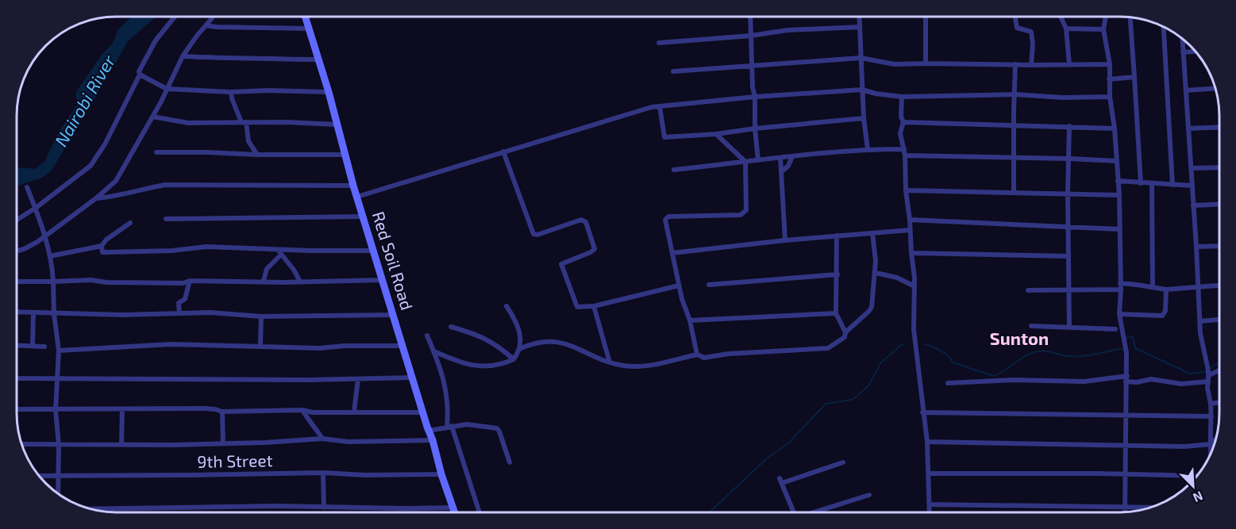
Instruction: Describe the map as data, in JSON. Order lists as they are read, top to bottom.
{
  "streets": {
    "street": ["Red Soil Road", "9th Street"]
  },
  "crossings": [
    ["Red Soil Road", "9th Street"]
  ],
  "districts": ["Sunton"],
  "water": ["Nairobi River"],
  "north": "bottom right"
}
